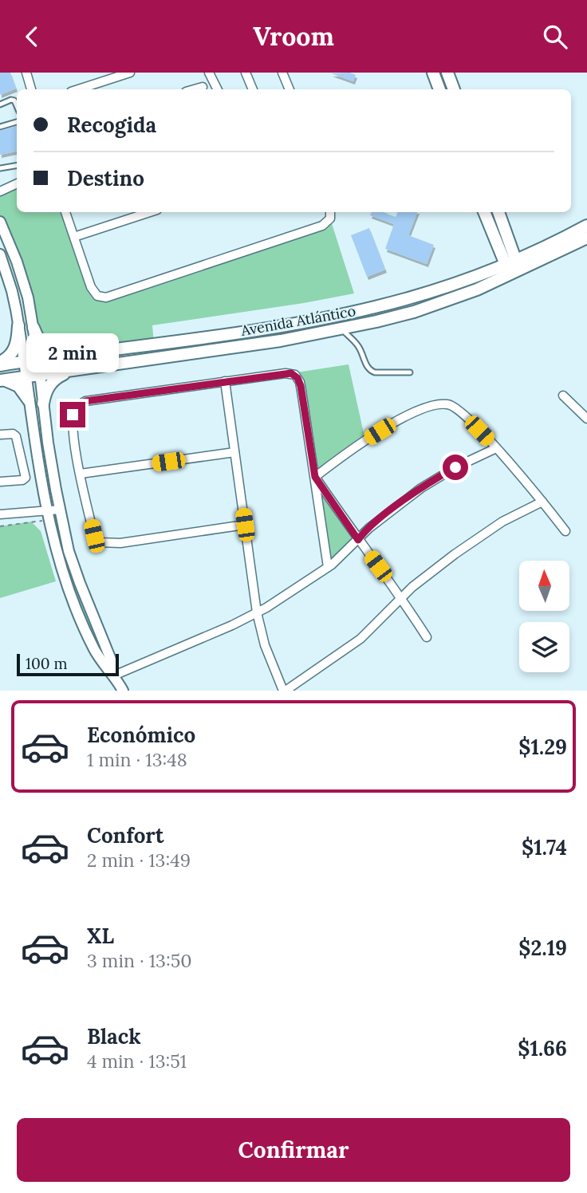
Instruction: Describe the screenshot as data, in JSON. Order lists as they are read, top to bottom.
{
  "streets": {
    "main road": ["Avenida Atlántico"]
  },
  "scale_bar": "100 m",
  "north": "top",
  "page": {
    "header": "Vroom",
    "banner": ["Recogida", "Destino"],
    "bubble": "2 min",
    "scale": "100 m",
    "list": [
      {
        "name": "Económico",
        "note": "1 min · 13:48",
        "value": "$1.29"
      },
      {
        "name": "Confort",
        "note": "2 min · 13:49",
        "value": "$1.74"
      },
      {
        "name": "XL",
        "note": "3 min · 13:50",
        "value": "$2.19"
      },
      {
        "name": "Black",
        "note": "4 min · 13:51",
        "value": "$1.66"
      }
    ],
    "buttons": "Confirmar"
  }
}
